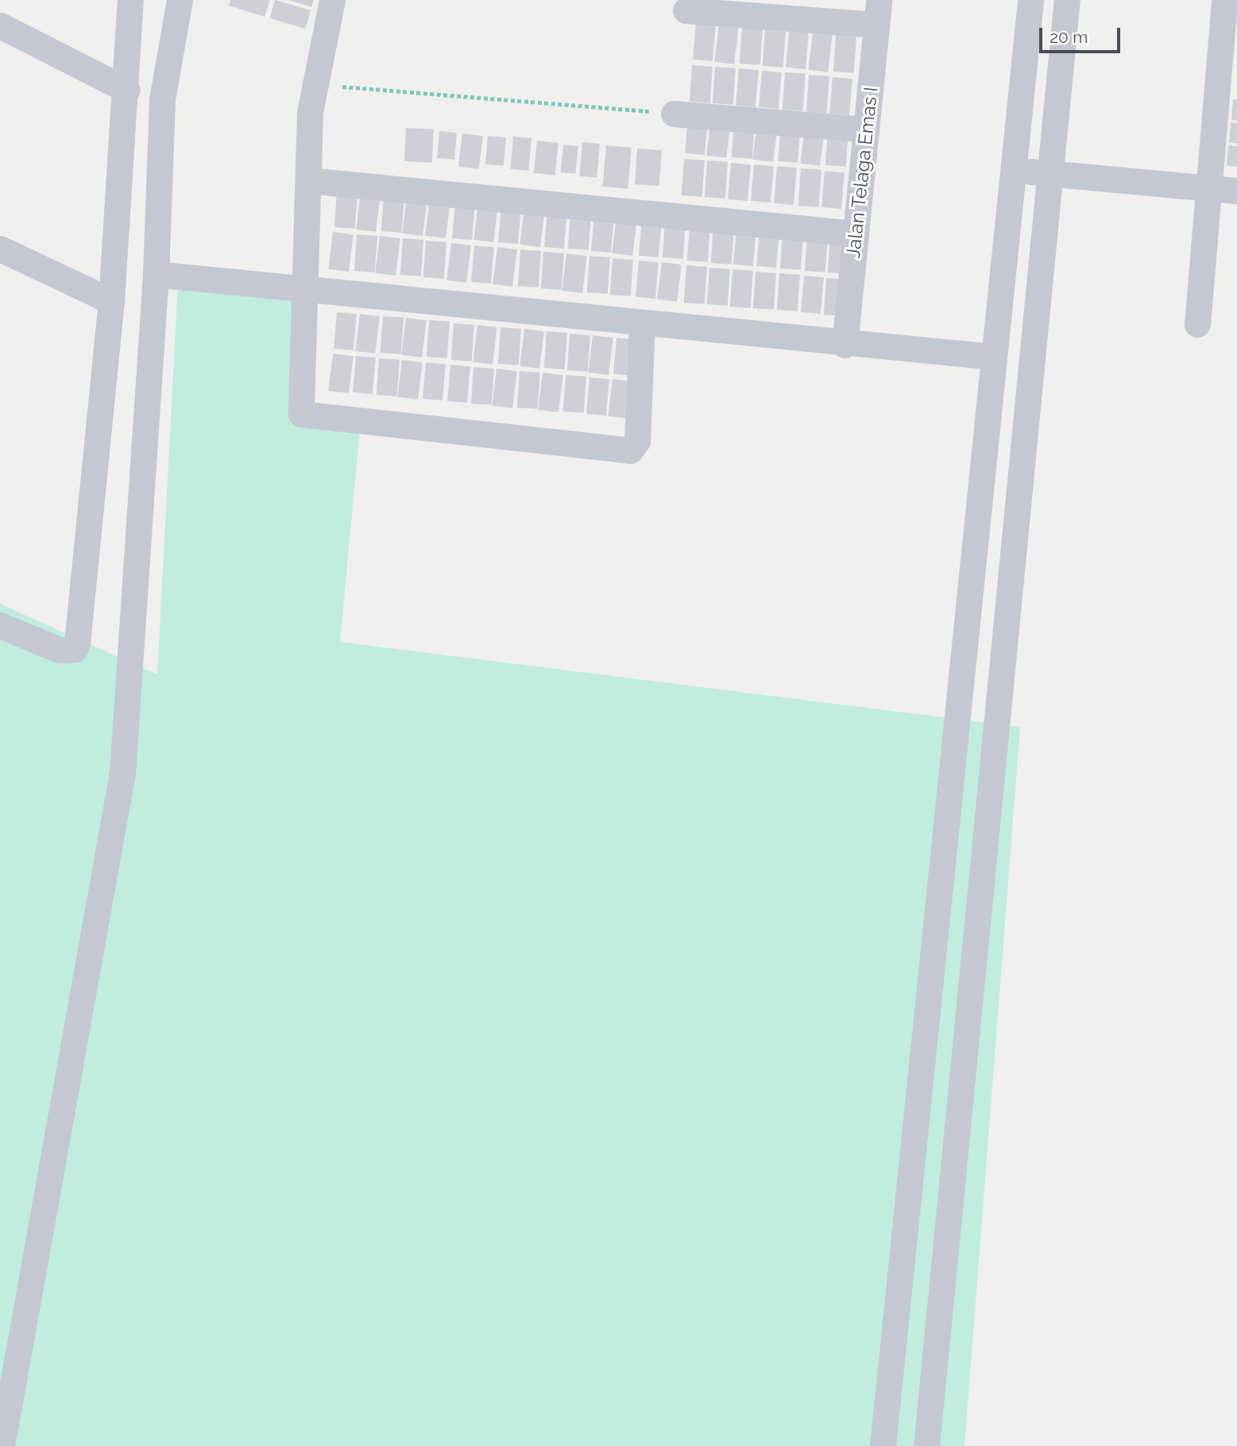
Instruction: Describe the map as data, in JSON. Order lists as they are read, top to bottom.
{
  "streets": {
    "street": ["Jalan Telaga Emas I"]
  },
  "scale_bar": "20 m"
}
